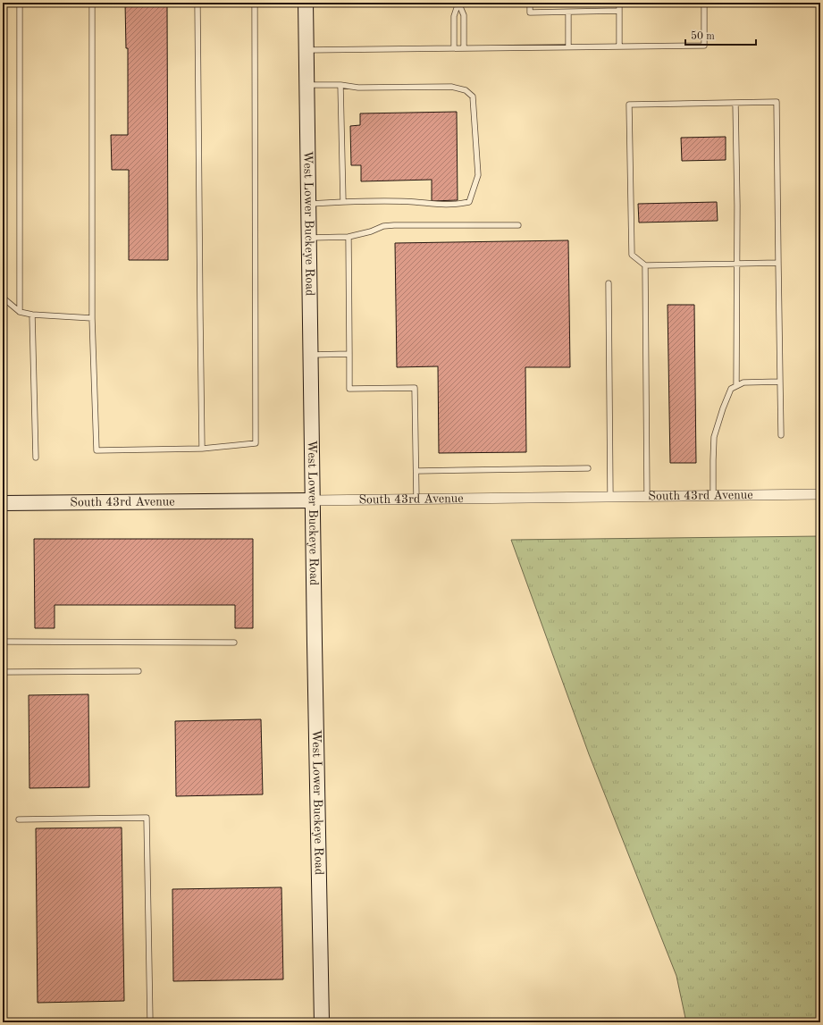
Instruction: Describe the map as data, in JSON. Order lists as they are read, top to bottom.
{
  "streets": {
    "main road": ["West Lower Buckeye Road", "South 43rd Avenue"]
  },
  "crossings": [
    ["West Lower Buckeye Road", "South 43rd Avenue"]
  ],
  "scale_bar": "50 m"
}
